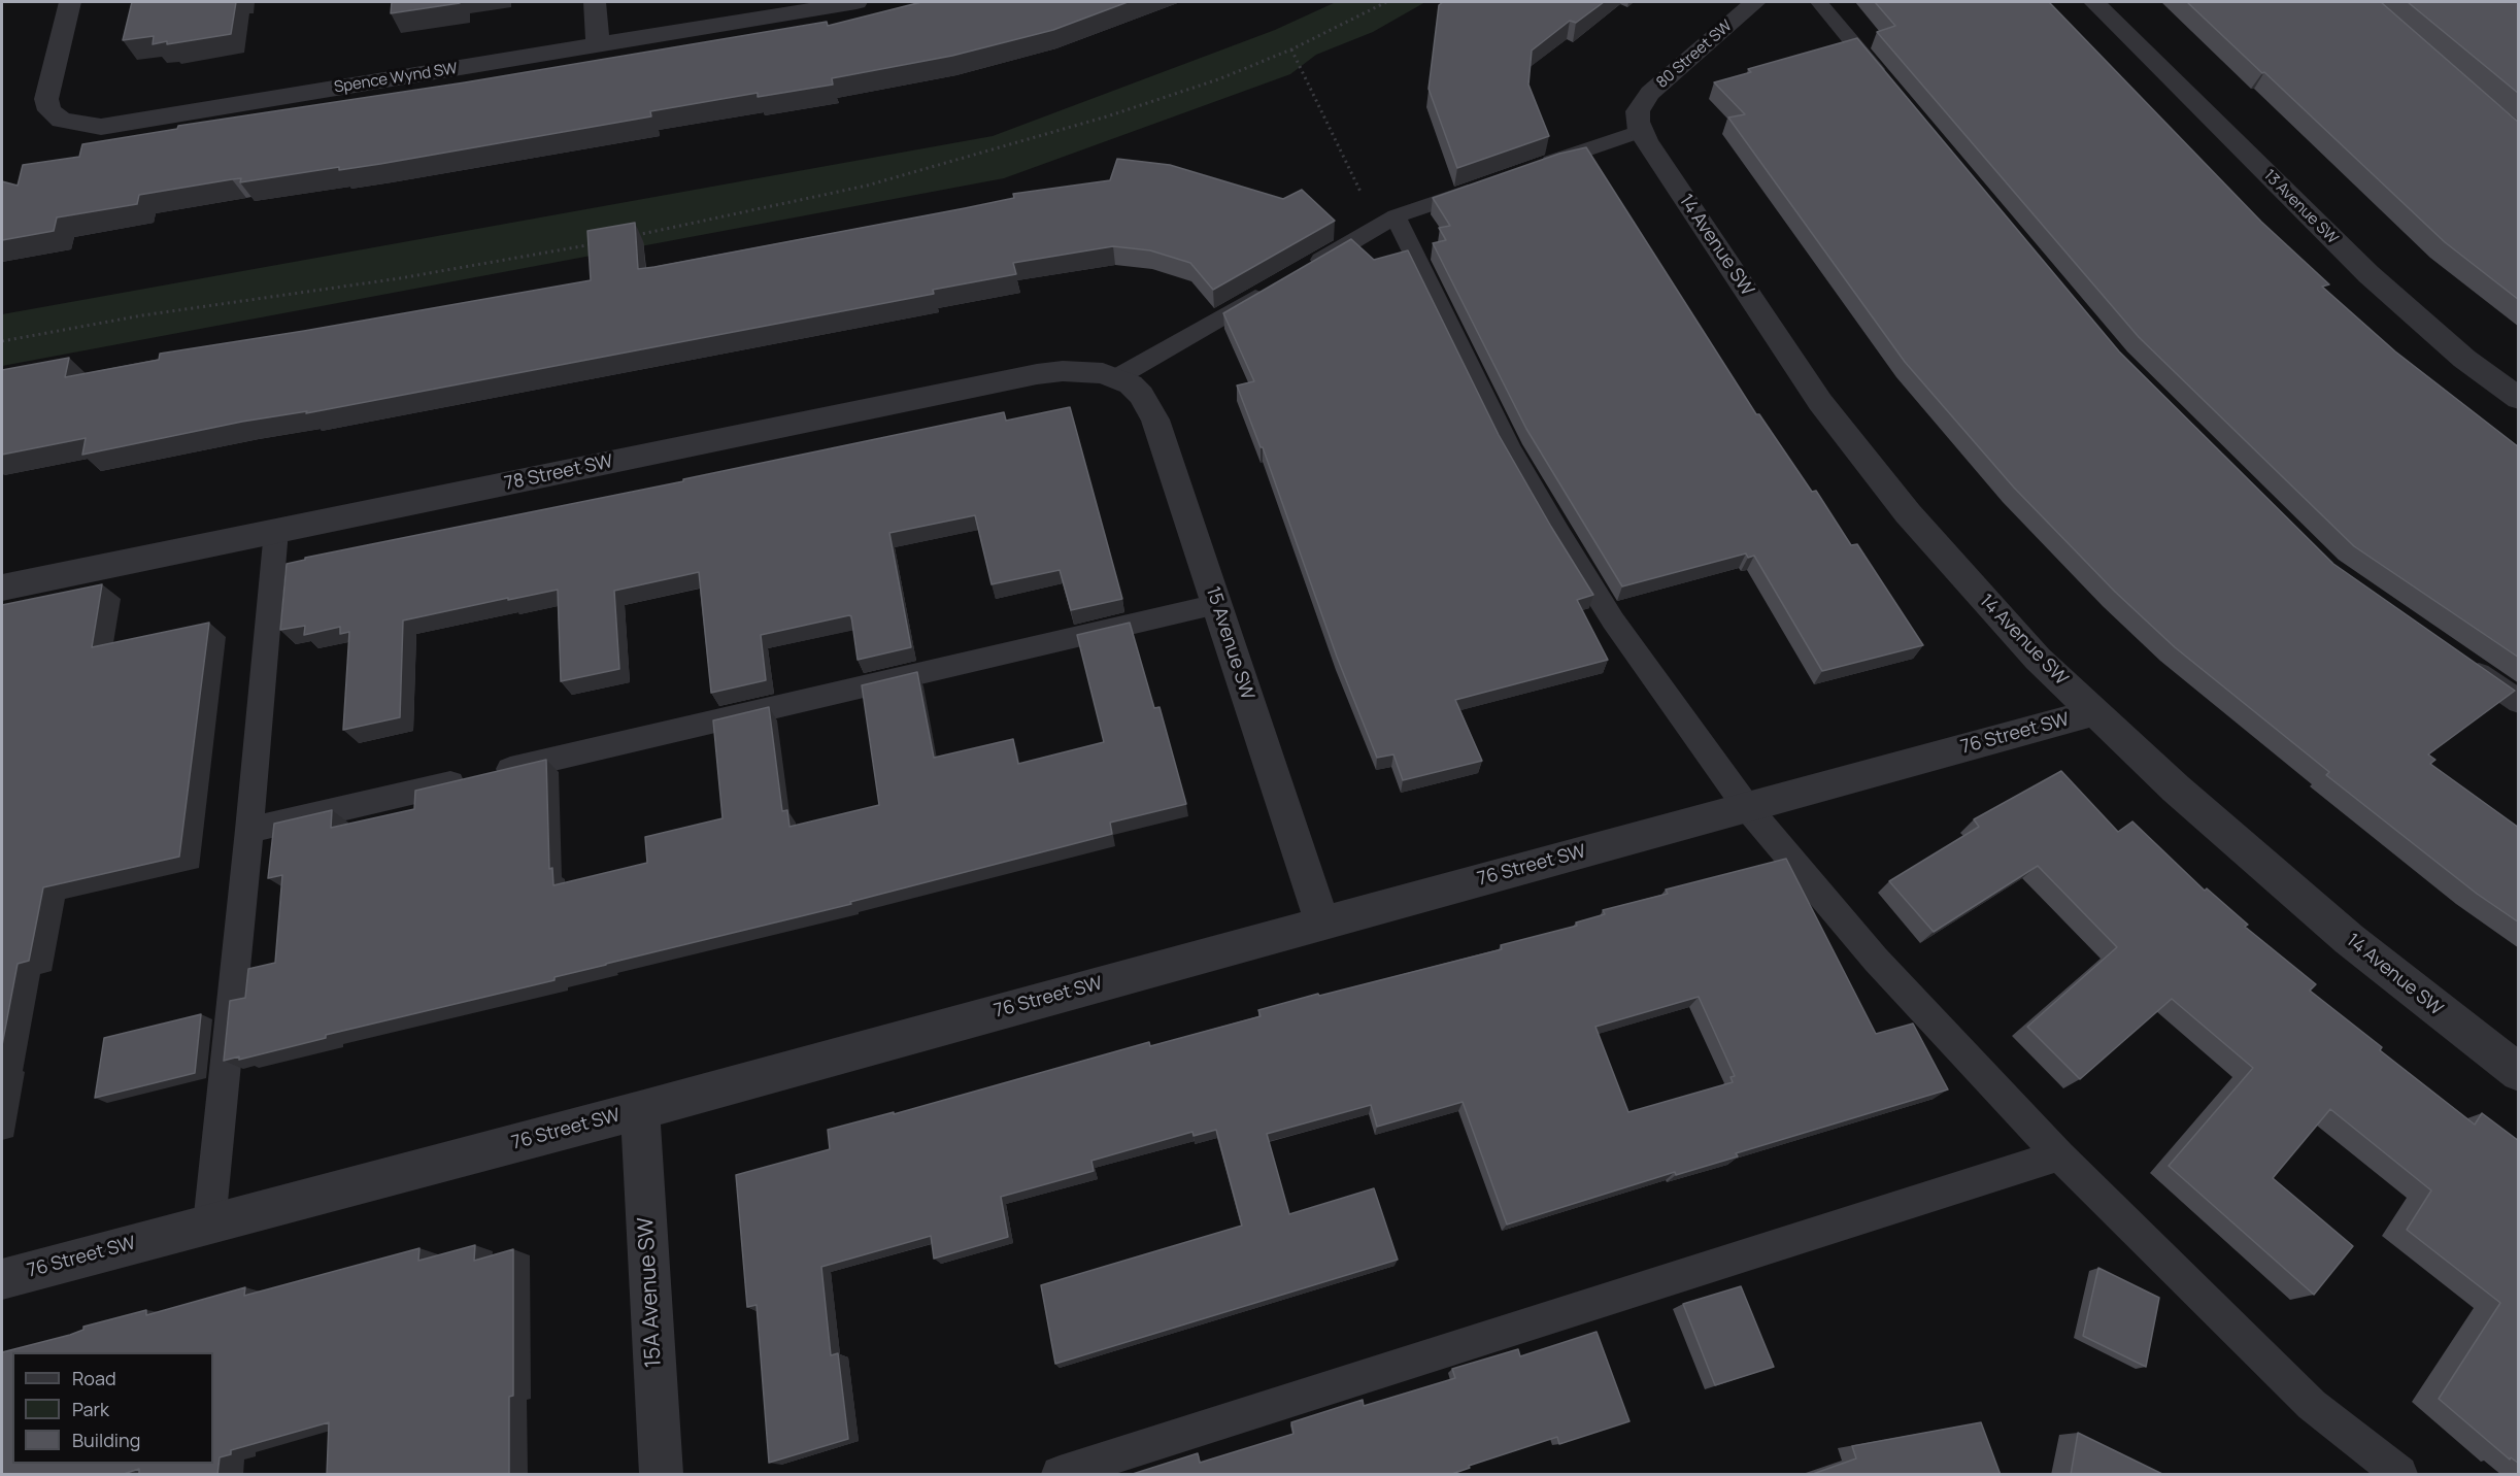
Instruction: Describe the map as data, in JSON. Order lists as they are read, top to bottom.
{
  "streets": {
    "street": [
      "80 Street SW",
      "Spence Wynd SW",
      "13 Avenue SW",
      "14 Avenue SW",
      "78 Street SW",
      "15 Avenue SW",
      "76 Street SW",
      "15A Avenue SW"
    ]
  },
  "crossings": [
    ["80 Street SW", "14 Avenue SW"],
    ["14 Avenue SW", "76 Street SW"],
    ["78 Street SW", "15 Avenue SW"],
    ["15 Avenue SW", "76 Street SW"],
    ["76 Street SW", "15A Avenue SW"]
  ],
  "legend": ["Road", "Park", "Building"]
}
